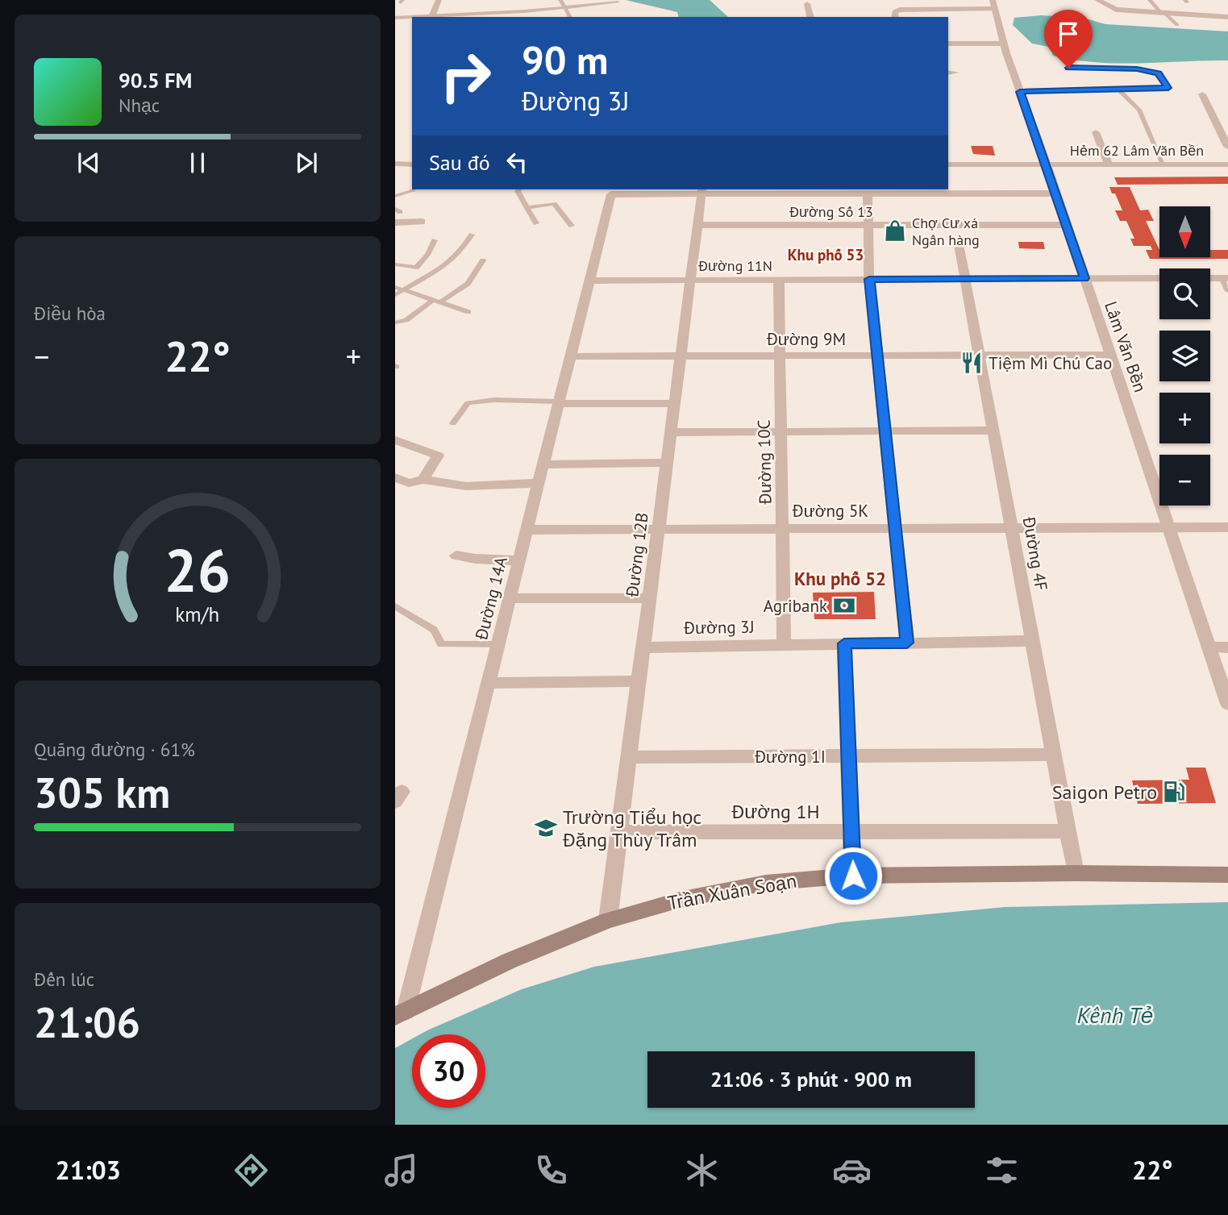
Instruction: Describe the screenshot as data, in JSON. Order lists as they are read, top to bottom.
{
  "streets": {
    "main road": ["Trần Xuân Soạn"],
    "street": [
      "Hẻm 62 Lâm Văn Bền",
      "Đường Số 13",
      "Đường 11N",
      "Đường 9M",
      "Lâm Văn Bền",
      "Đường 10C",
      "Đường 5K",
      "Đường 4F",
      "Đường 12B",
      "Đường 14A",
      "Đường 3J",
      "Đường 1I",
      "Đường 1H"
    ]
  },
  "crossings": [
    ["Hẻm 62 Lâm Văn Bền", "Lâm Văn Bền"],
    ["Đường Số 13", "Lâm Văn Bền"],
    ["Đường Số 13", "Đường 12B"],
    ["Đường 11N", "Lâm Văn Bền"],
    ["Đường 11N", "Đường 10C"],
    ["Đường 11N", "Đường 4F"],
    ["Đường 11N", "Đường 12B"],
    ["Đường 11N", "Đường 14A"],
    ["Đường 9M", "Lâm Văn Bền"],
    ["Đường 9M", "Đường 10C"],
    ["Đường 9M", "Đường 4F"],
    ["Đường 9M", "Đường 12B"],
    ["Đường 9M", "Đường 14A"],
    ["Lâm Văn Bền", "Đường 5K"],
    ["Đường 10C", "Đường 5K"],
    ["Đường 10C", "Đường 3J"],
    ["Đường 5K", "Đường 4F"],
    ["Đường 5K", "Đường 12B"],
    ["Đường 5K", "Đường 14A"],
    ["Đường 4F", "Đường 3J"],
    ["Đường 4F", "Đường 1I"],
    ["Đường 4F", "Đường 1H"],
    ["Đường 4F", "Trần Xuân Soạn"],
    ["Đường 12B", "Đường 3J"],
    ["Đường 12B", "Đường 1I"],
    ["Đường 12B", "Đường 1H"],
    ["Đường 12B", "Trần Xuân Soạn"],
    ["Đường 14A", "Trần Xuân Soạn"]
  ],
  "districts": ["Khu phố 53", "Khu phố 52"],
  "water": ["Kênh Tẻ"],
  "places": {
    "shop": ["Chợ Cư xá Ngân hàng"],
    "restaurant": ["Tiệm Mì Chú Cao"],
    "bank": ["Agribank"],
    "fuel station": ["Saigon Petro"],
    "school or university": ["Trường Tiểu học Đặng Thùy Trâm"]
  },
  "north": "bottom",
  "page": {
    "turn": ["90 m", "Đường 3J"],
    "song": ["90.5 FM", "Nhạc"],
    "then": "Sau đó",
    "map_buttons": ["+", "−"],
    "tile": [
      "Điều hòa",
      ["Quãng đường · 61%", "305 km"],
      ["Đến lúc", "21:06"]
    ],
    "heat": ["−", "22°", "+"],
    "limit": "30",
    "trip": "21:06 · 3 phút · 900 m",
    "tabs": ["21:03", "22°"],
    "gauge": ["26", "km/h"]
  }
}
